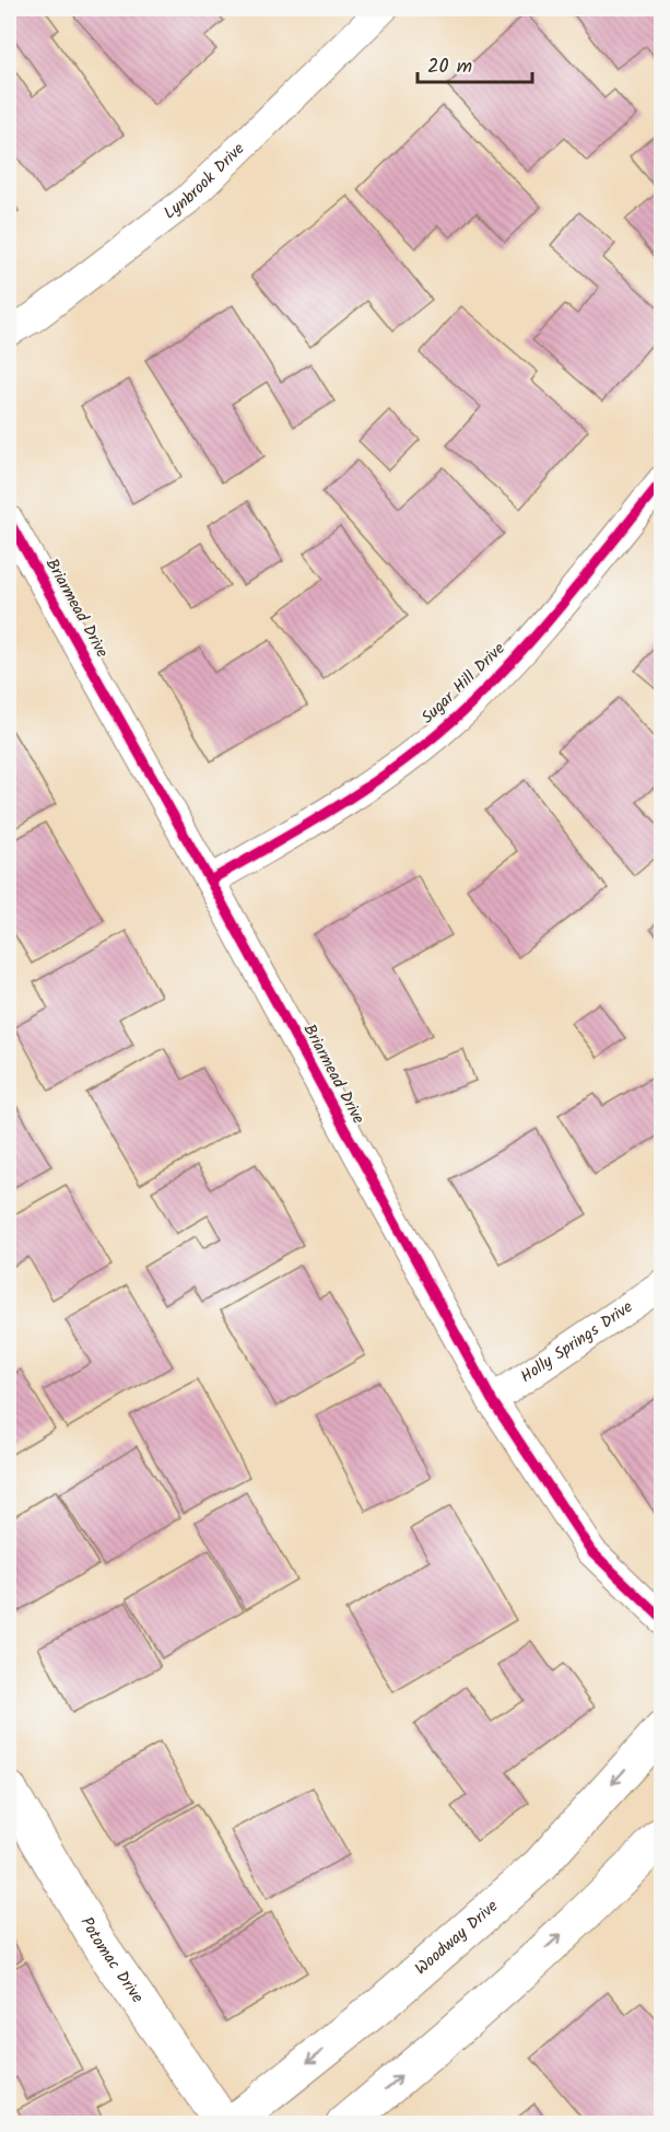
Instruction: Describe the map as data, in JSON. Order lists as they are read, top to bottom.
{
  "streets": {
    "main road": ["Woodway Drive", "Potomac Drive"],
    "street": [
      "Lynbrook Drive",
      "Briarmead Drive",
      "Sugar Hill Drive",
      "Holly Springs Drive"
    ]
  },
  "crossings": [
    ["Briarmead Drive", "Sugar Hill Drive"],
    ["Briarmead Drive", "Holly Springs Drive"]
  ],
  "scale_bar": "20 m"
}
